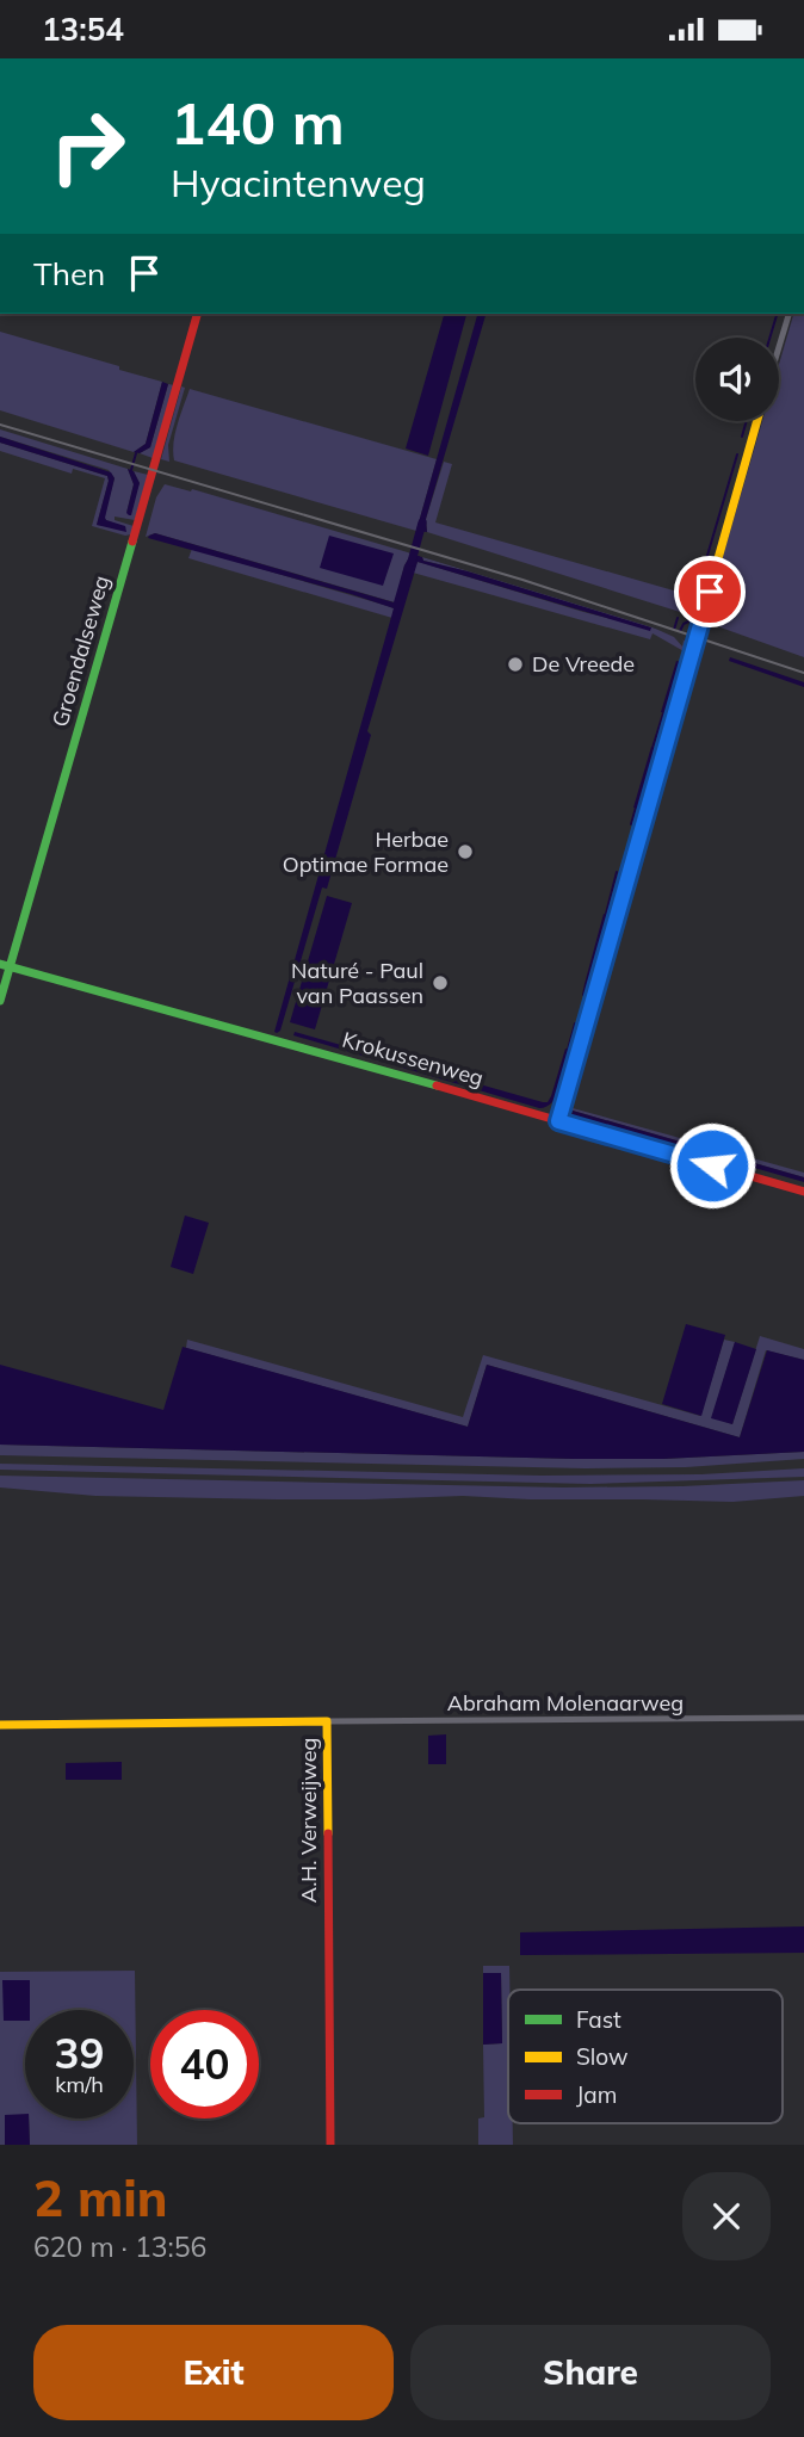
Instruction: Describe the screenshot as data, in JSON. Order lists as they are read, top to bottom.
{
  "streets": {
    "street": [
      "Groendalseweg",
      "Krokussenweg",
      "Abraham Molenaarweg",
      "A.H. Verweijweg"
    ]
  },
  "crossings": [
    ["Groendalseweg", "Krokussenweg"],
    ["Abraham Molenaarweg", "A.H. Verweijweg"]
  ],
  "places": ["De Vreede", "Herbae Optimae Formae", "Naturé - Paul van Paassen"],
  "legend": ["Fast", "Slow", "Jam"],
  "page": {
    "status": "13:54",
    "turn": ["140 m", "Hyacintenweg"],
    "then": "Then",
    "speed": "39 km/h",
    "limit": "40",
    "heading": ["2 min", "620 m · 13:56"],
    "buttons": ["Exit", "Share"]
  }
}
